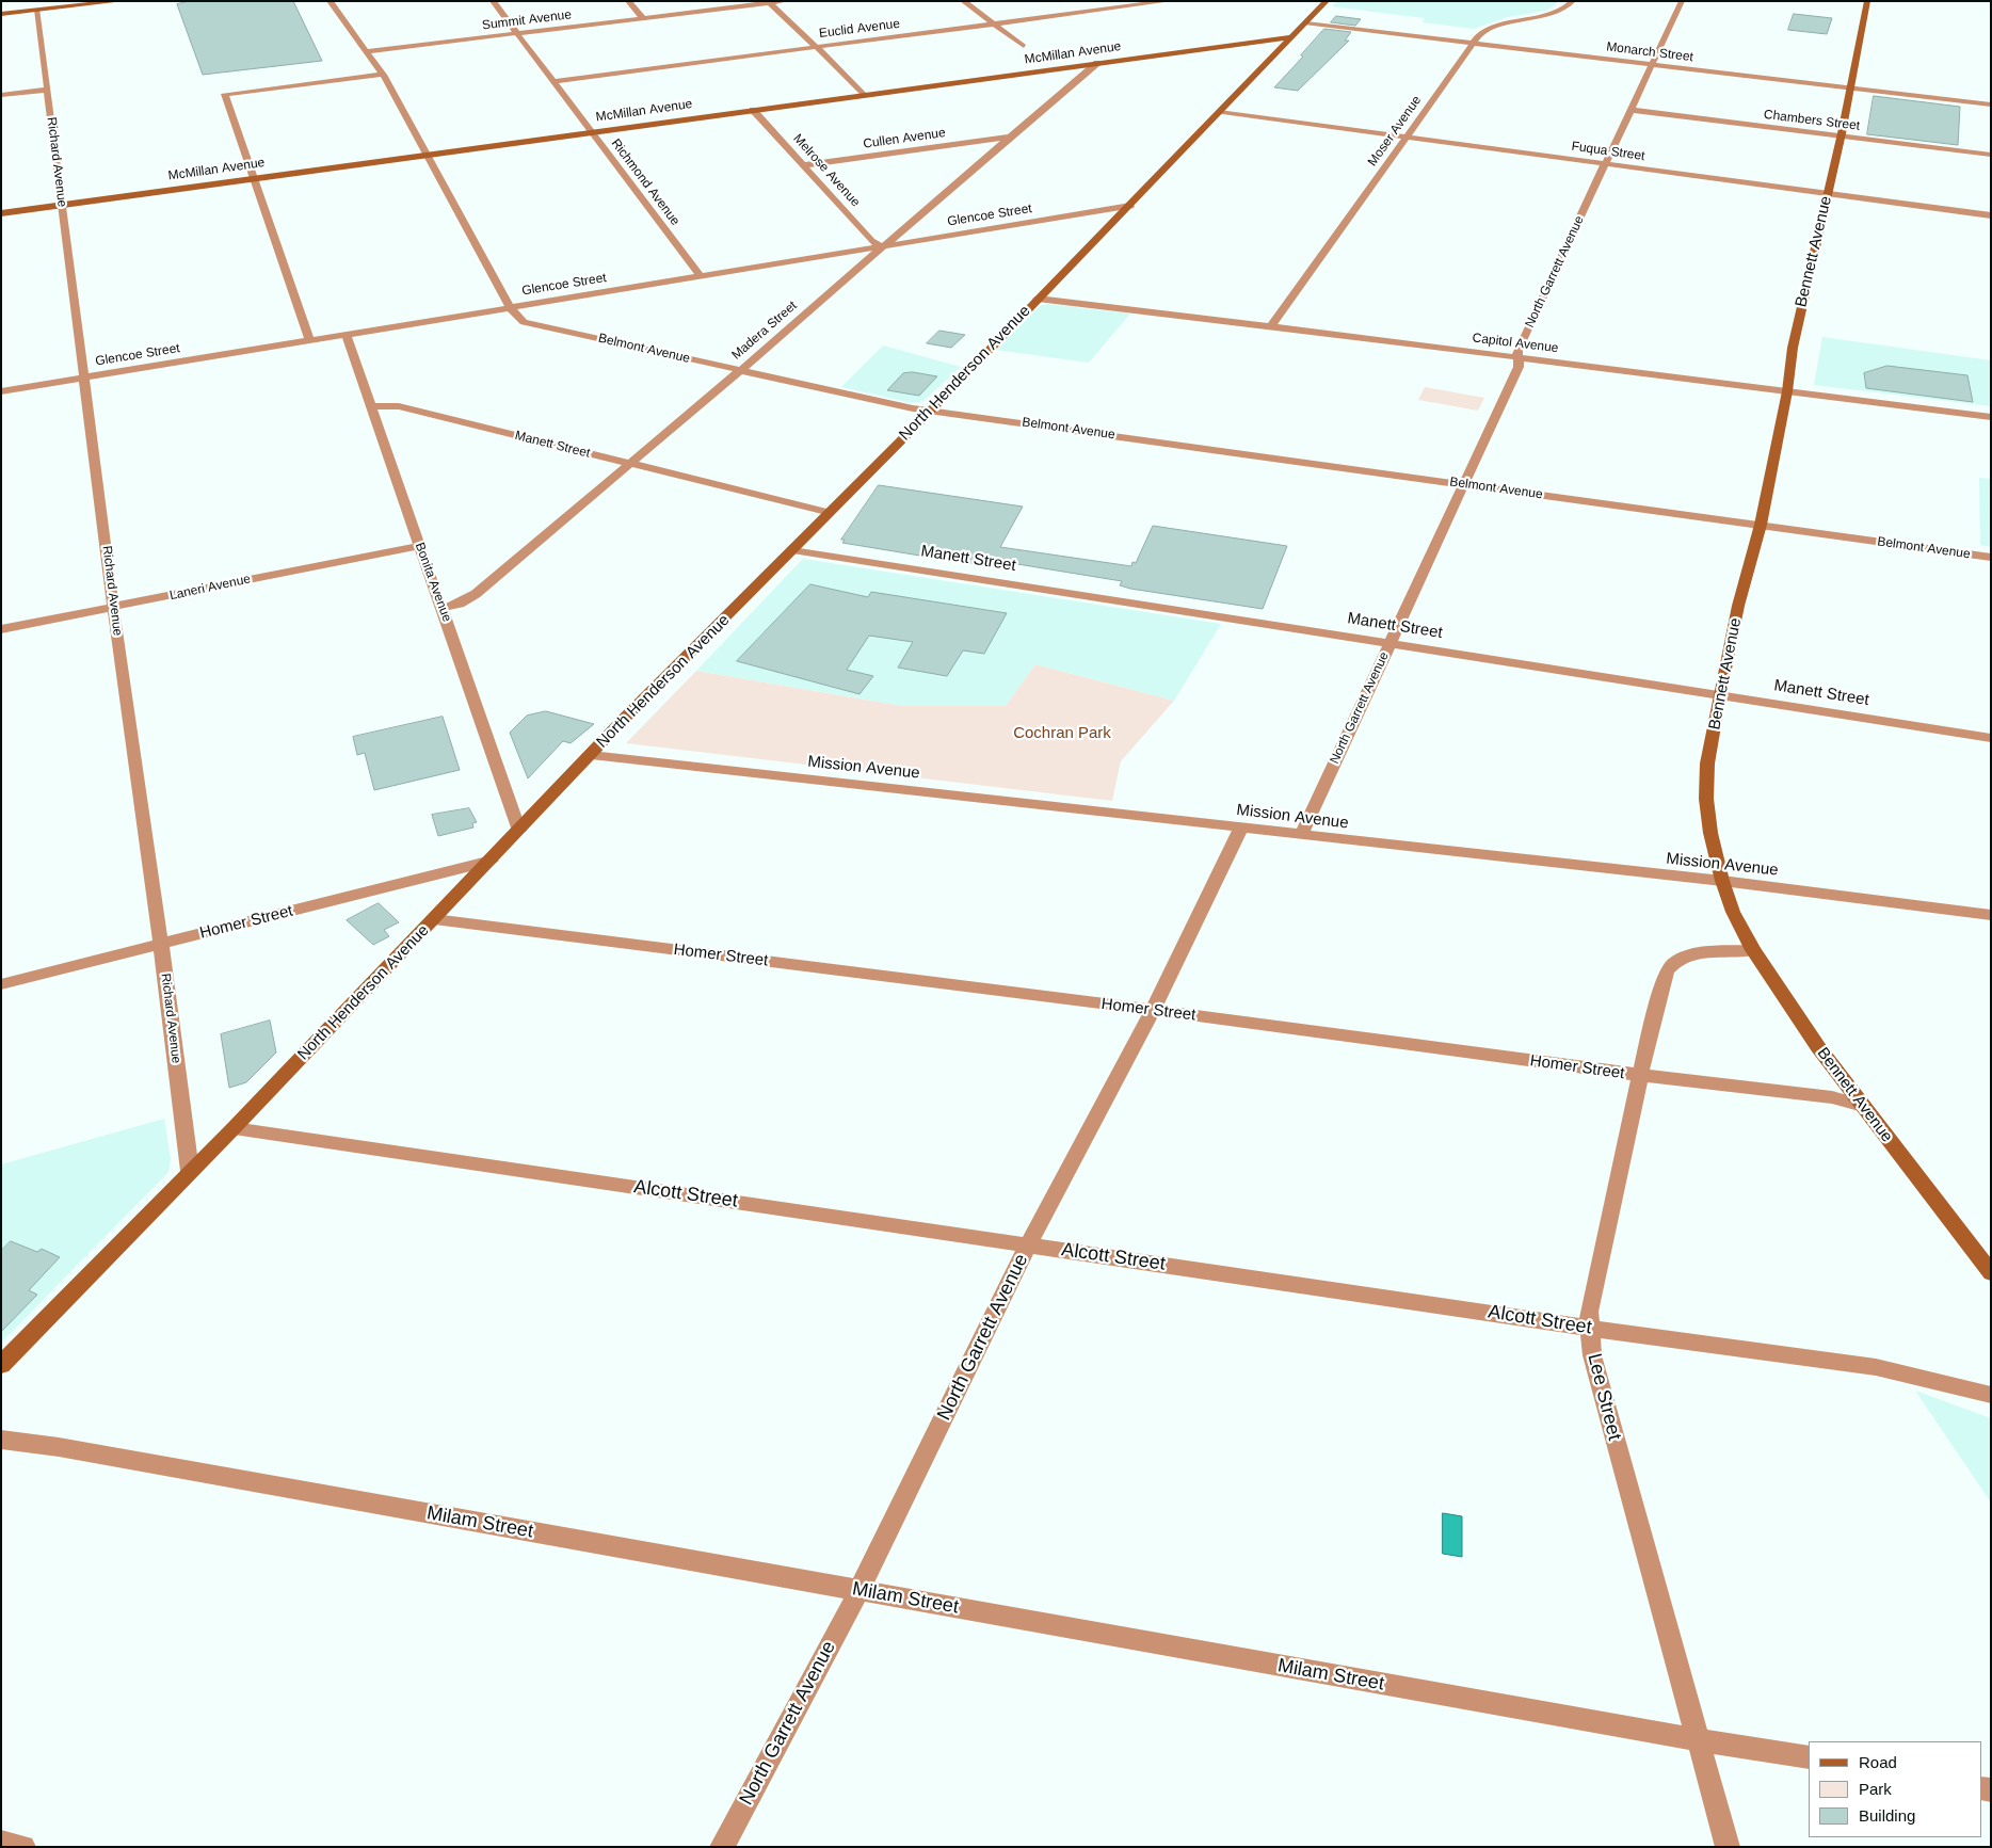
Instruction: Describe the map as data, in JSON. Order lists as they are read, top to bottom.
{
  "streets": {
    "street": [
      "Summit Avenue",
      "Euclid Avenue",
      "Monarch Street",
      "McMillan Avenue",
      "Chambers Street",
      "Moser Avenue",
      "Cullen Avenue",
      "Fuqua Street",
      "Richard Avenue",
      "Melrose Avenue",
      "Richmond Avenue",
      "Glencoe Street",
      "Bennett Avenue",
      "North Garrett Avenue",
      "Madera Street",
      "Capitol Avenue",
      "Belmont Avenue",
      "North Henderson Avenue",
      "Manett Street",
      "Bonita Avenue",
      "Laneri Avenue",
      "Mission Avenue",
      "Homer Street",
      "Alcott Street",
      "Lee Street",
      "Milam Street"
    ]
  },
  "crossings": [
    ["Summit Avenue", "Richmond Avenue"],
    ["Summit Avenue", "Belmont Avenue"],
    ["Euclid Avenue", "Richmond Avenue"],
    ["Monarch Street", "Moser Avenue"],
    ["Monarch Street", "Bennett Avenue"],
    ["Monarch Street", "North Garrett Avenue"],
    ["Monarch Street", "North Henderson Avenue"],
    ["McMillan Avenue", "Richard Avenue"],
    ["McMillan Avenue", "Melrose Avenue"],
    ["McMillan Avenue", "Richmond Avenue"],
    ["McMillan Avenue", "Madera Street"],
    ["McMillan Avenue", "Belmont Avenue"],
    ["McMillan Avenue", "North Henderson Avenue"],
    ["Chambers Street", "Bennett Avenue"],
    ["Chambers Street", "North Garrett Avenue"],
    ["Moser Avenue", "Fuqua Street"],
    ["Moser Avenue", "Capitol Avenue"],
    ["Cullen Avenue", "Melrose Avenue"],
    ["Cullen Avenue", "Madera Street"],
    ["Fuqua Street", "Bennett Avenue"],
    ["Fuqua Street", "North Garrett Avenue"],
    ["Fuqua Street", "North Henderson Avenue"],
    ["Richard Avenue", "Glencoe Street"],
    ["Richard Avenue", "North Henderson Avenue"],
    ["Richard Avenue", "Laneri Avenue"],
    ["Richard Avenue", "Homer Street"],
    ["Melrose Avenue", "Glencoe Street"],
    ["Melrose Avenue", "Madera Street"],
    ["Richmond Avenue", "Glencoe Street"],
    ["Glencoe Street", "Madera Street"],
    ["Glencoe Street", "Belmont Avenue"],
    ["Glencoe Street", "North Henderson Avenue"],
    ["Glencoe Street", "Bonita Avenue"],
    ["Bennett Avenue", "Capitol Avenue"],
    ["Bennett Avenue", "Belmont Avenue"],
    ["Bennett Avenue", "Manett Street"],
    ["Bennett Avenue", "Mission Avenue"],
    ["Bennett Avenue", "Homer Street"],
    ["Bennett Avenue", "Lee Street"],
    ["North Garrett Avenue", "Capitol Avenue"],
    ["North Garrett Avenue", "Belmont Avenue"],
    ["North Garrett Avenue", "Manett Street"],
    ["North Garrett Avenue", "Mission Avenue"],
    ["North Garrett Avenue", "Homer Street"],
    ["North Garrett Avenue", "Alcott Street"],
    ["North Garrett Avenue", "Milam Street"],
    ["Madera Street", "Belmont Avenue"],
    ["Madera Street", "Manett Street"],
    ["Madera Street", "Bonita Avenue"],
    ["Capitol Avenue", "North Henderson Avenue"],
    ["Belmont Avenue", "North Henderson Avenue"],
    ["North Henderson Avenue", "Manett Street"],
    ["North Henderson Avenue", "Bonita Avenue"],
    ["North Henderson Avenue", "Mission Avenue"],
    ["North Henderson Avenue", "Homer Street"],
    ["North Henderson Avenue", "Alcott Street"],
    ["Manett Street", "Bonita Avenue"],
    ["Bonita Avenue", "Laneri Avenue"],
    ["Homer Street", "Lee Street"],
    ["Alcott Street", "Lee Street"],
    ["Lee Street", "Milam Street"]
  ],
  "parks": ["Cochran Park"],
  "legend": ["Road", "Park", "Building"]
}
